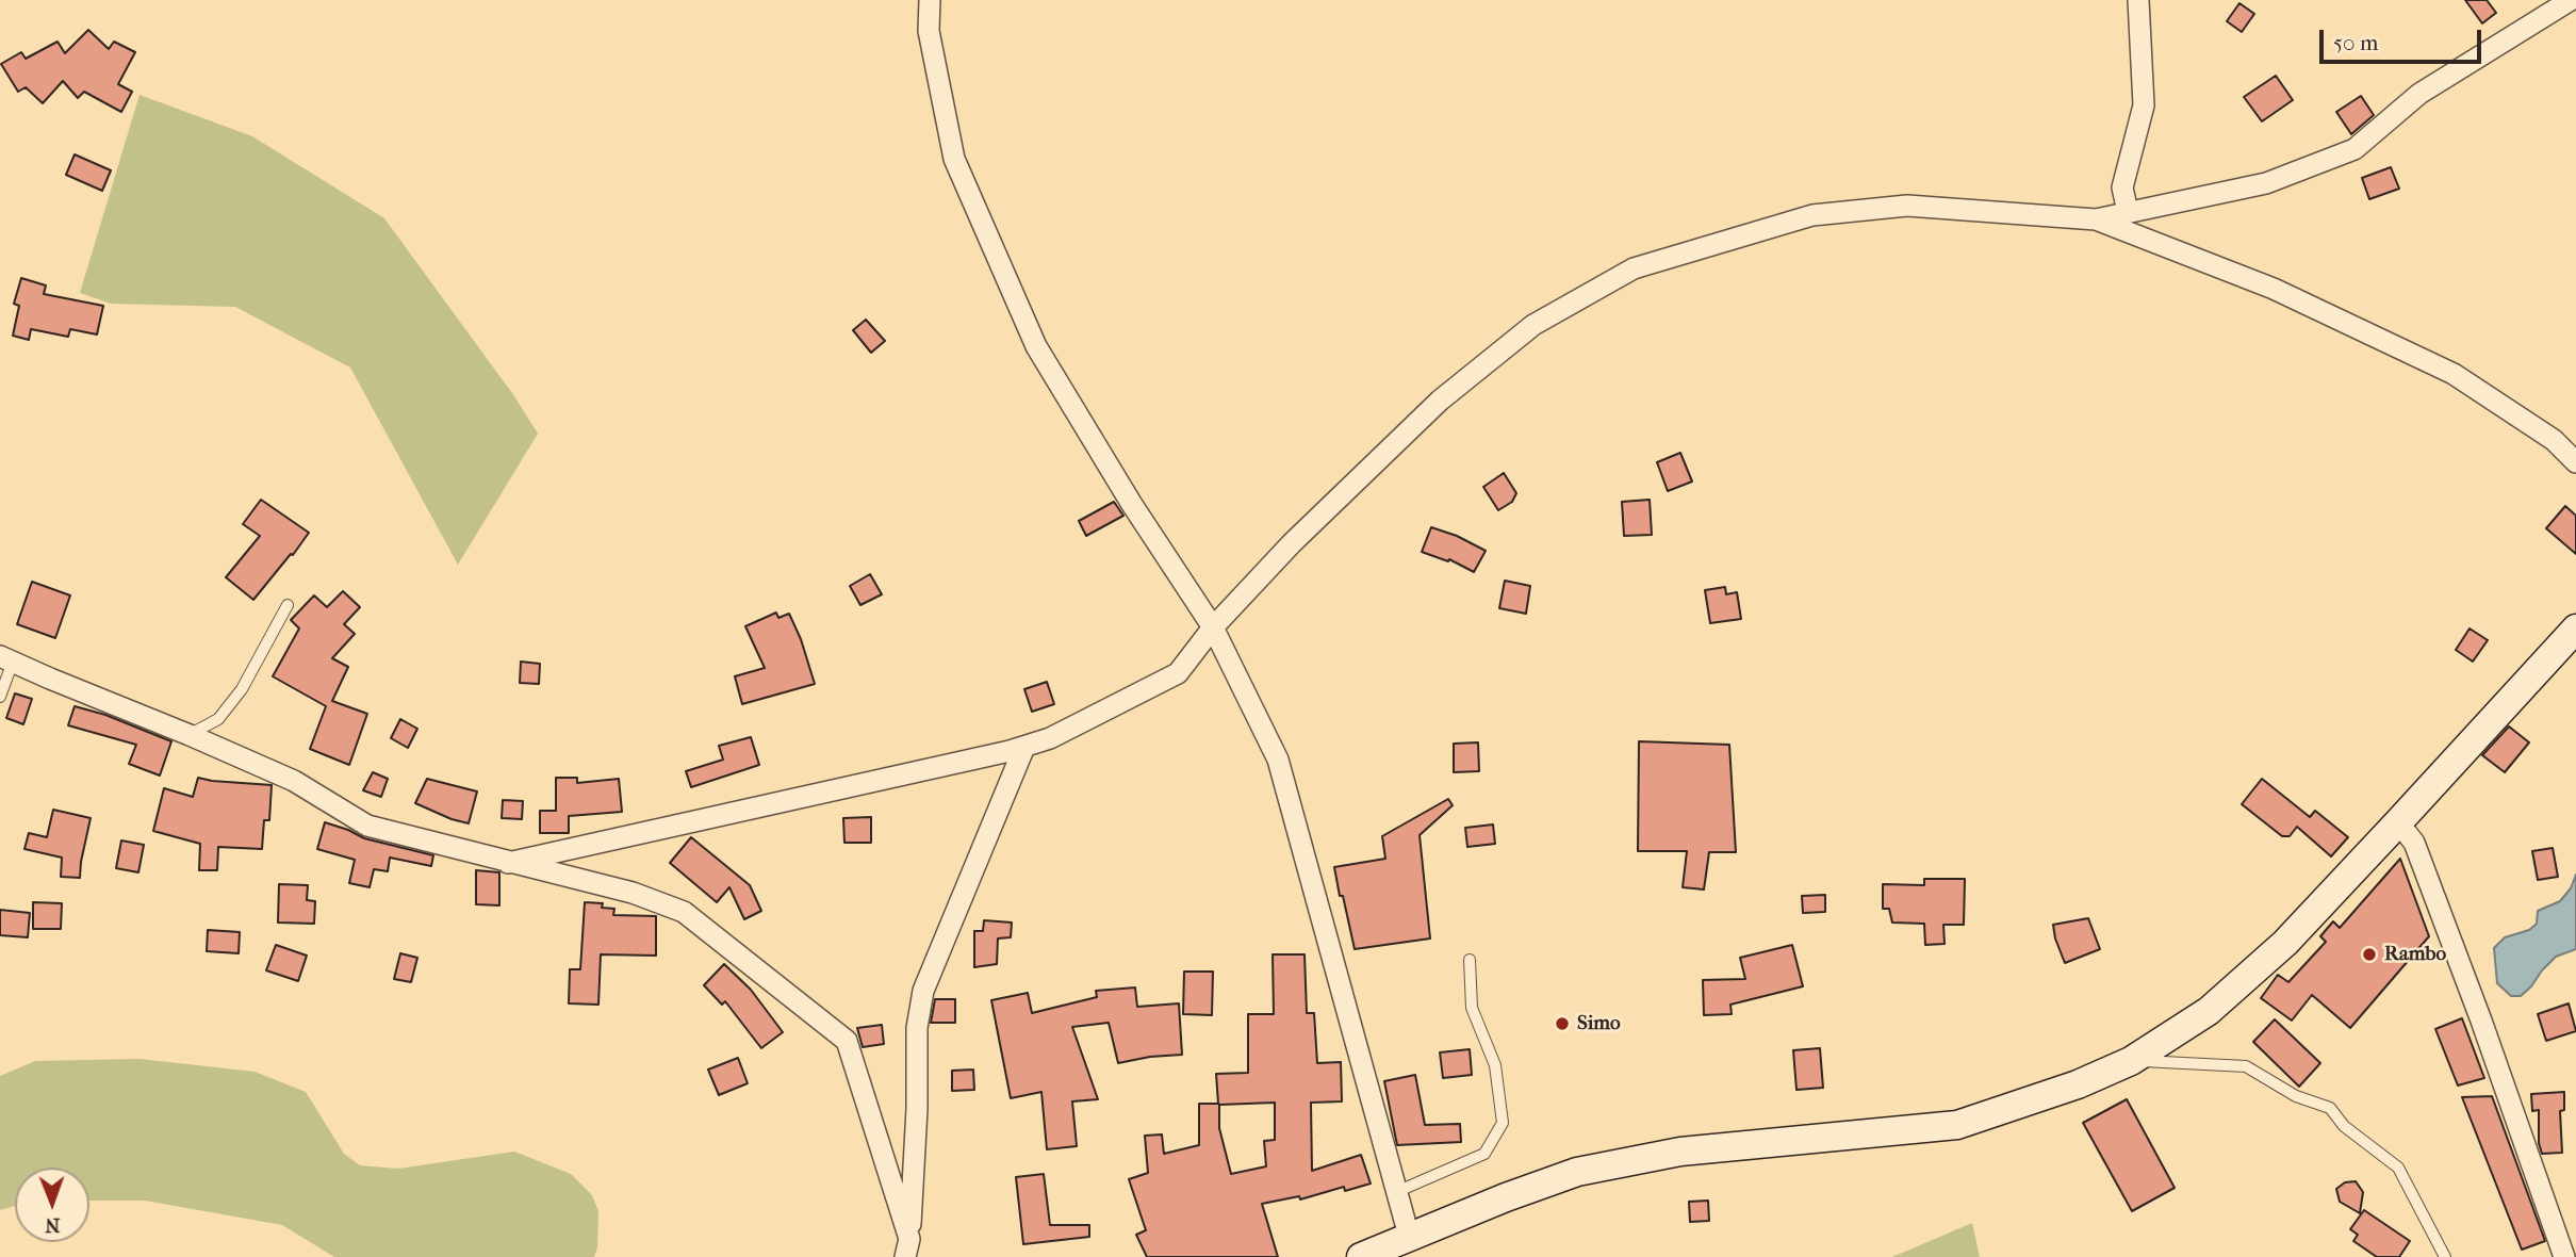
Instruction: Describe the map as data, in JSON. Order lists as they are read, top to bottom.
{
  "places": ["Rambo", "Simo"],
  "scale_bar": "50 m",
  "north": "bottom"
}
